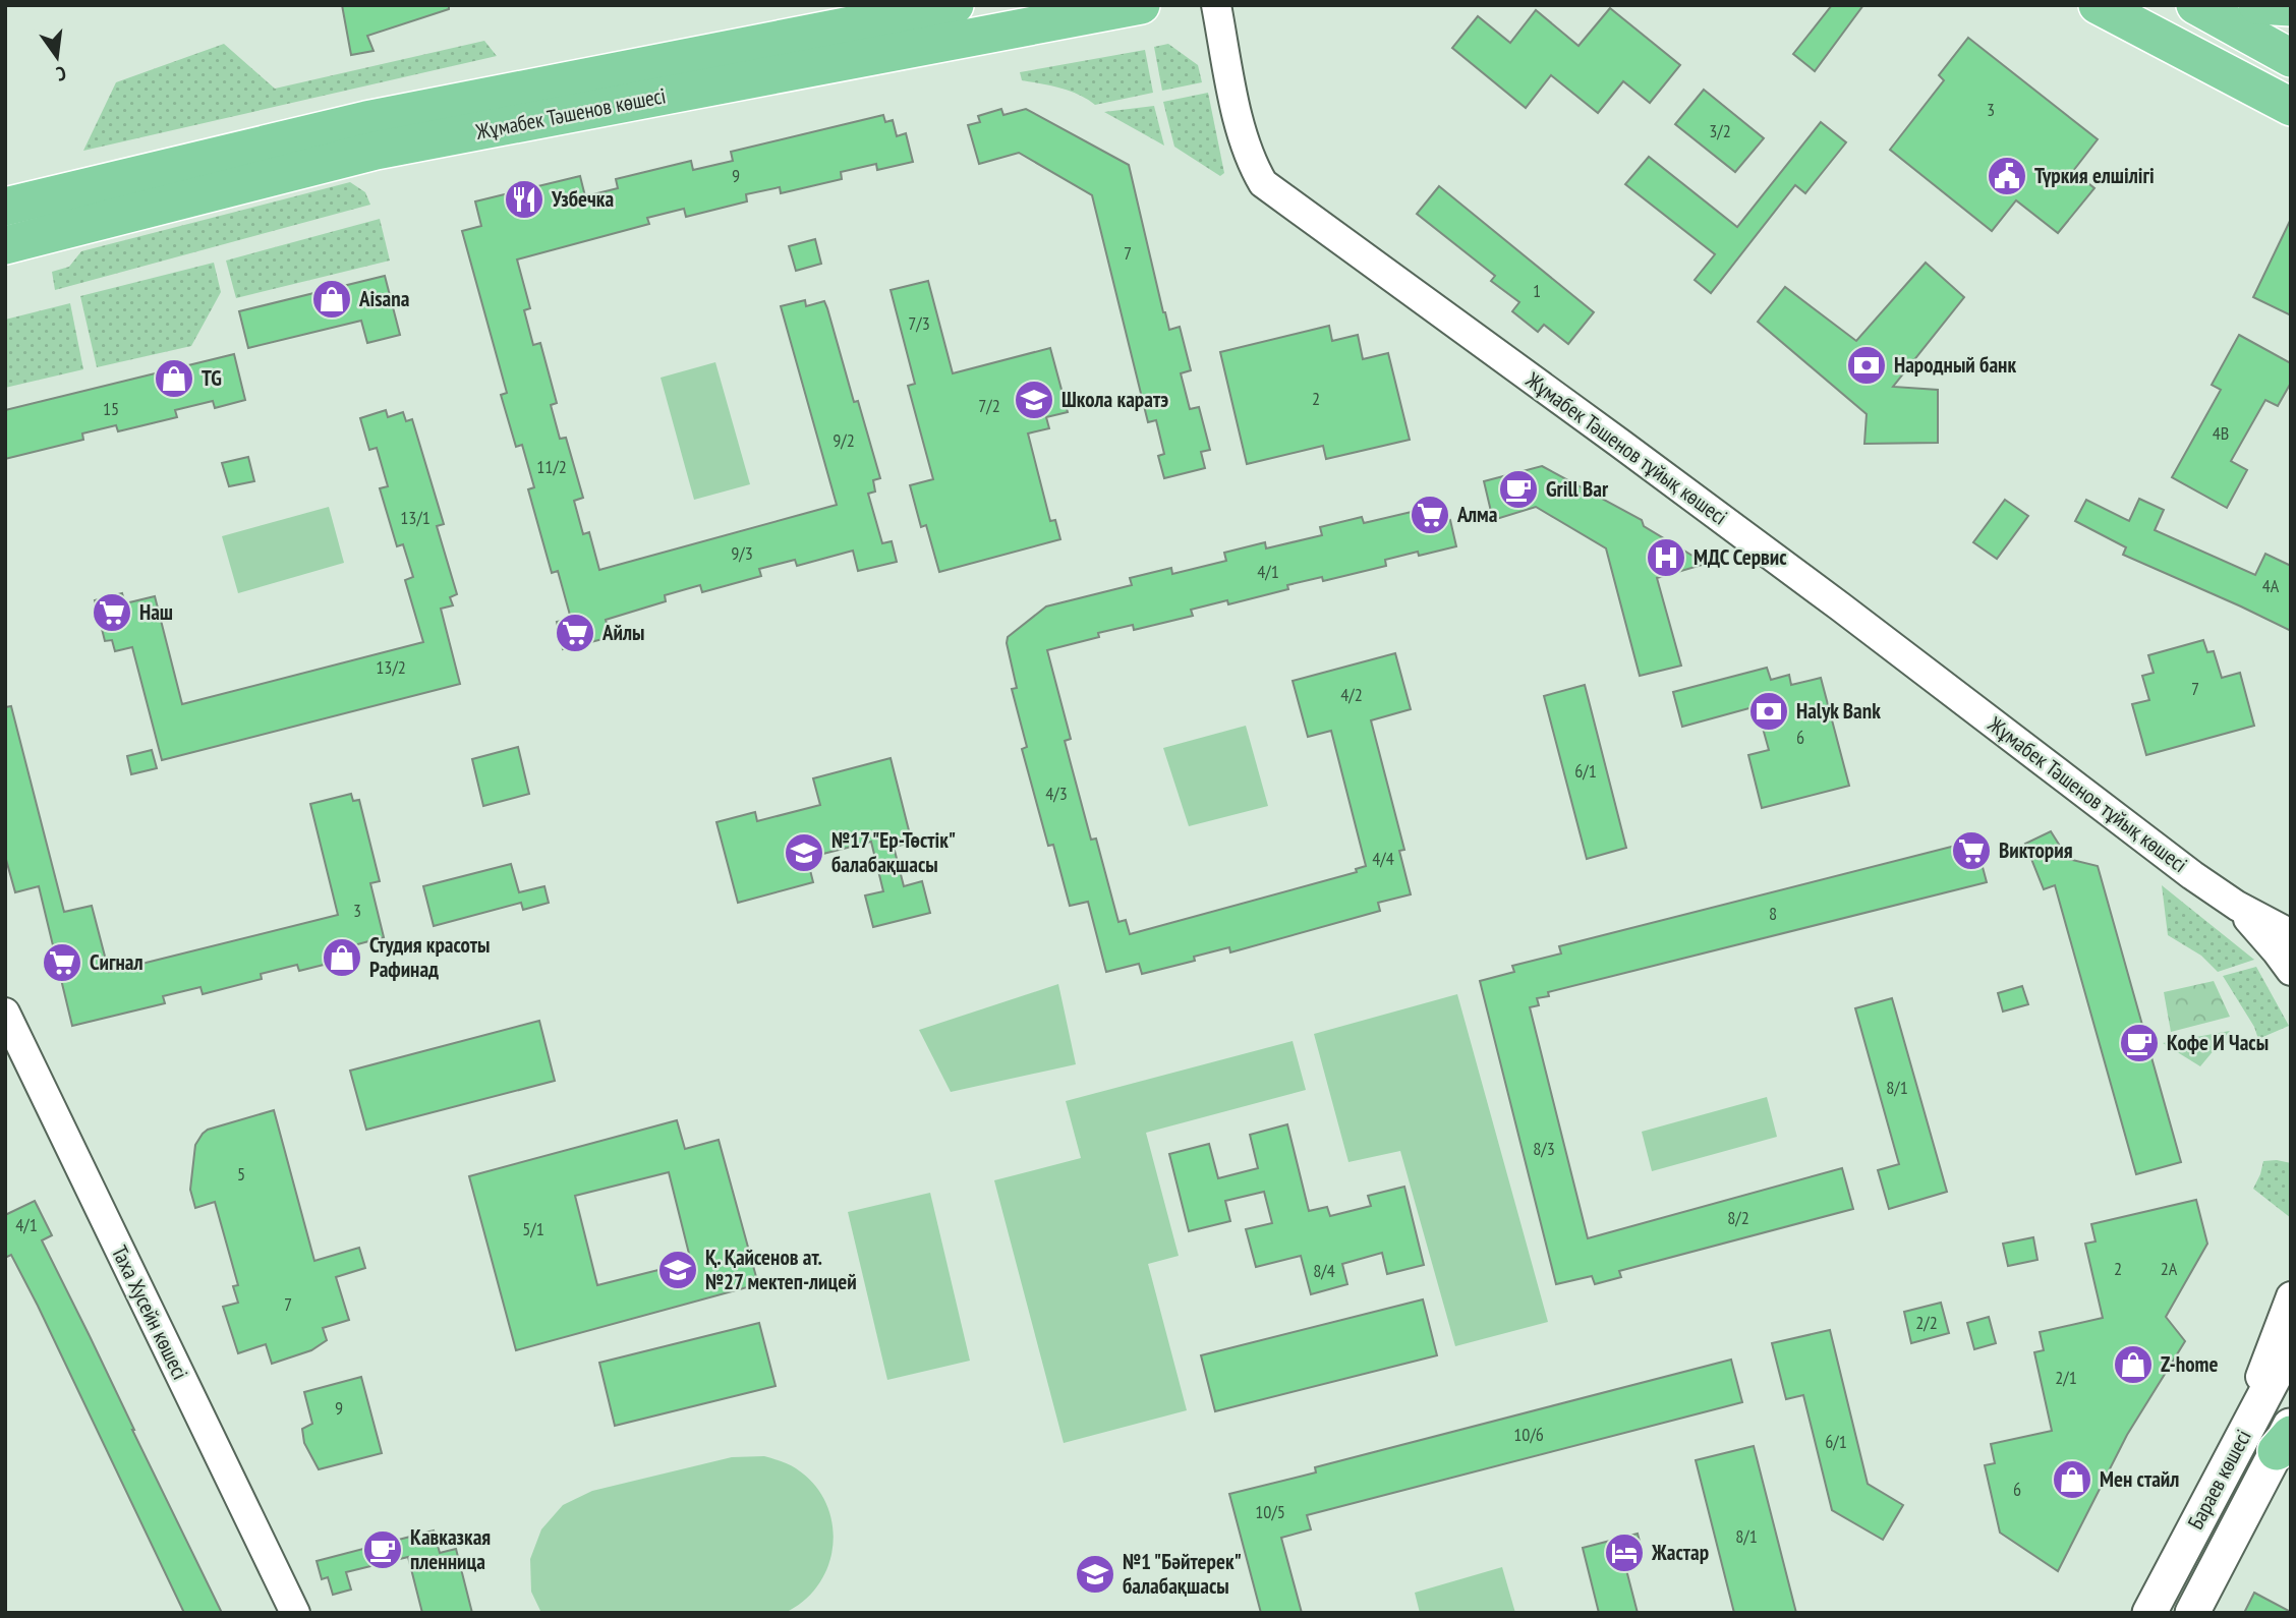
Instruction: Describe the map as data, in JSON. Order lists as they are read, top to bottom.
{
  "streets": {
    "main road": ["Жұмабек Тәшенов көшесі", "Бараев көшесі"],
    "street": ["Жұмабек Тәшенов тұйық көшесі", "Таха Хусейн көшесі"]
  },
  "places": {
    "public building": ["Түркия елшілігі"],
    "restaurant": ["Узбечка"],
    "shop": [
      "Aisana",
      "TG",
      "Студия красоты Рафинад",
      "Z-home",
      "Мен стайл"
    ],
    "bank": ["Народный банк", "Halyk Bank"],
    "school or university": [
      "Школа каратэ",
      "№17 \"Ер-Төстік\" балабақшасы",
      "Қ. Қайсенов ат. №27 мектеп-лицей",
      "№1 \"Бәйтерек\" балабақшасы"
    ],
    "cafe": ["Grill Bar", "Кофе И Часы", "Кавказкая пленница"],
    "supermarket": [
      "Алма",
      "Наш",
      "Айлы",
      "Виктория",
      "Сигнал"
    ],
    "hospital": ["МДС Сервис"],
    "hotel": ["Жастар"]
  },
  "house_numbers": [
    "3",
    "3/2",
    "9",
    "7",
    "1",
    "7/3",
    "2",
    "7/2",
    "15",
    "4В",
    "9/2",
    "11/2",
    "13/1",
    "9/3",
    "4/1",
    "4А",
    "13/2",
    "7",
    "4/2",
    "6",
    "6/1",
    "4/3",
    "4/4",
    "3",
    "8",
    "8/1",
    "8/3",
    "5",
    "8/2",
    "4/1",
    "5/1",
    "2",
    "2А",
    "8/4",
    "7",
    "2/2",
    "2/1",
    "9",
    "10/6",
    "6/1",
    "6",
    "10/5",
    "8/1"
  ],
  "north": "bottom"
}
